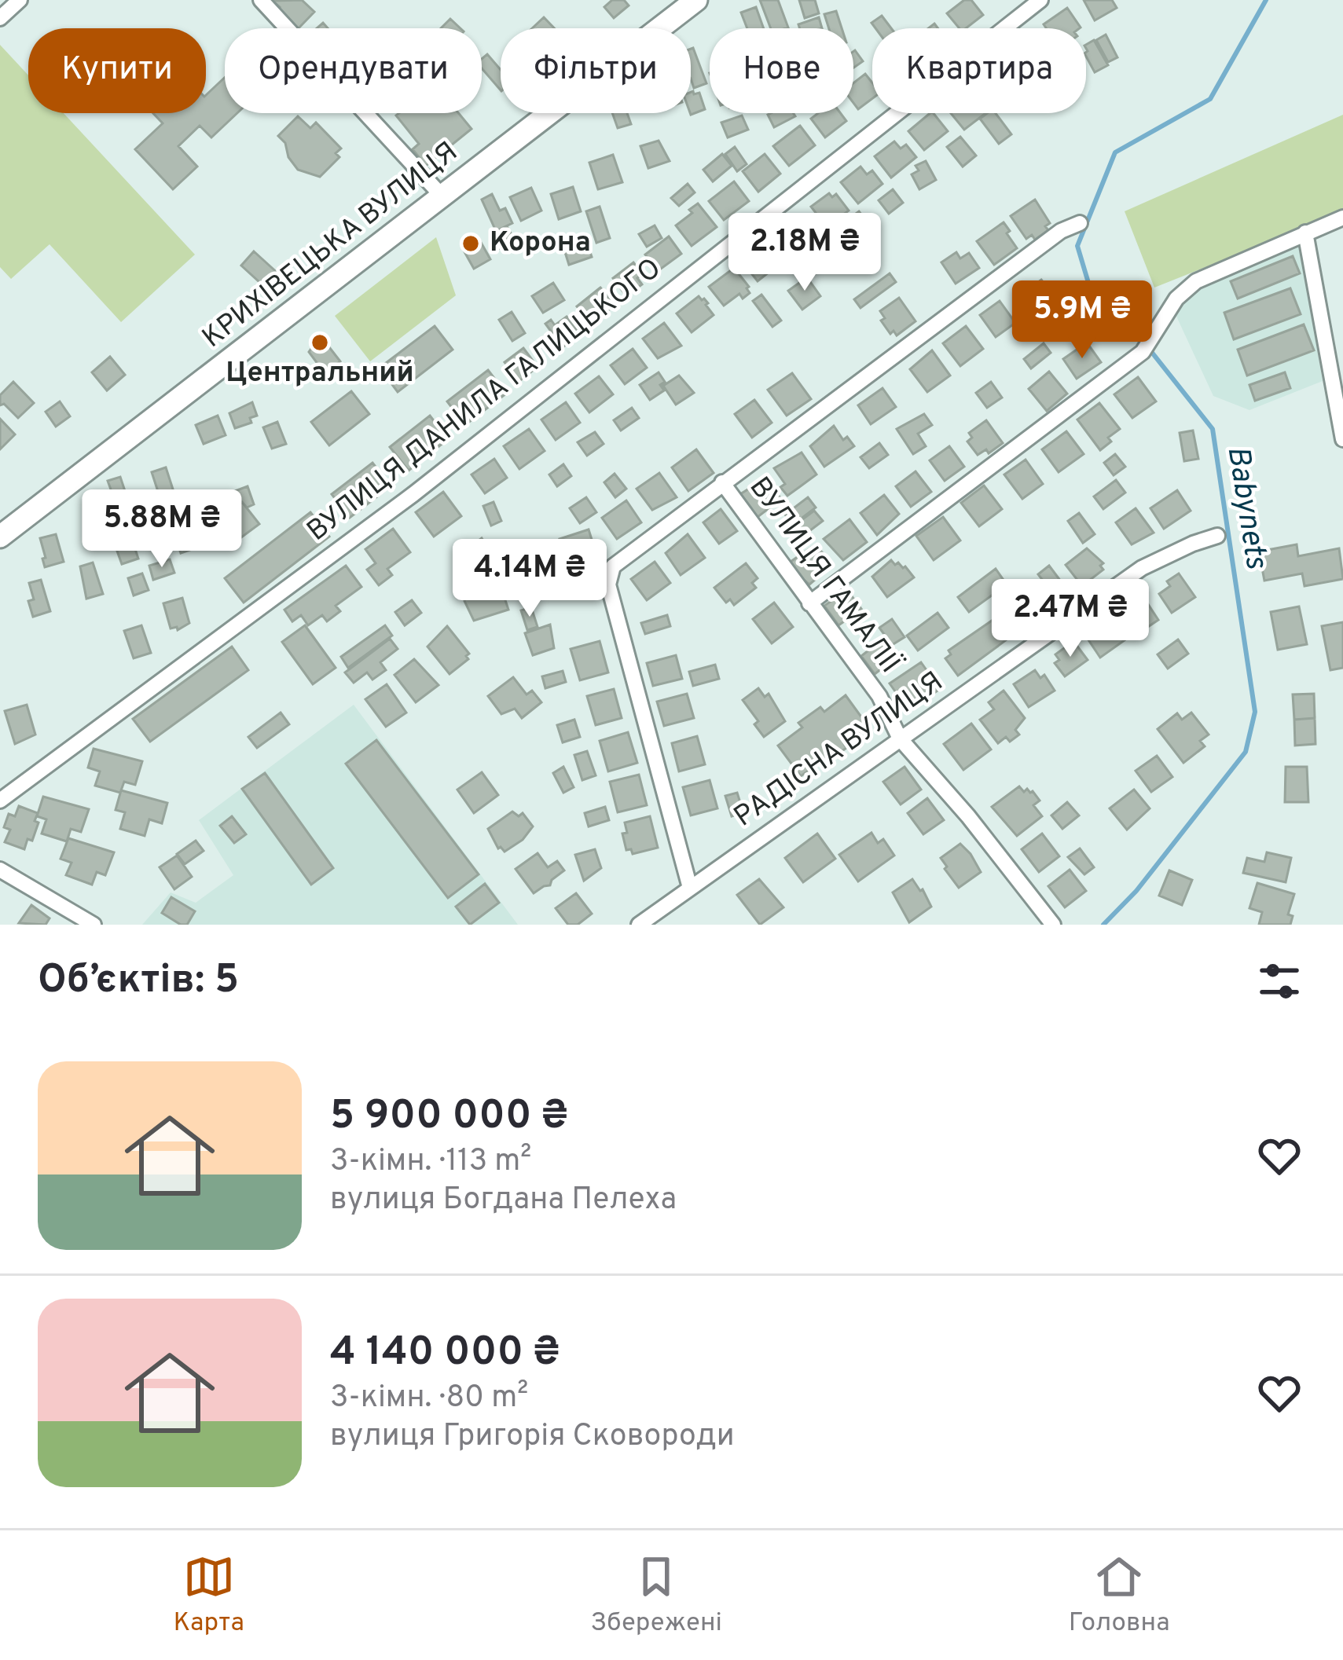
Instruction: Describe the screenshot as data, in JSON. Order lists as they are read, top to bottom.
{
  "streets": {
    "main road": ["КРИХІВЕЦЬКА ВУЛИЦЯ"],
    "street": ["ВУЛИЦЯ ДАНИЛА ГАЛИЦЬКОГО", "ВУЛИЦЯ ГАМАЛІЇ", "РАДІСНА ВУЛИЦЯ"]
  },
  "crossings": [
    ["ВУЛИЦЯ ГАМАЛІЇ", "РАДІСНА ВУЛИЦЯ"]
  ],
  "water": ["Babynets"],
  "places": ["Корона", "Центральний"],
  "page": {
    "chip": [
      "Купити",
      "Орендувати",
      "Фільтри",
      "Нове",
      "Квартира"
    ],
    "price": [
      "2.18M ₴",
      "5.9M ₴",
      "5.88M ₴",
      "4.14M ₴",
      "2.47M ₴"
    ],
    "heading": "Об’єктів: 5",
    "list": [
      {
        "name": "5 900 000 ₴",
        "note": "3-кімн. · 113 m² · вулиця Богдана Пелеха"
      },
      {
        "name": "4 140 000 ₴",
        "note": "3-кімн. · 80 m² · вулиця Григорія Сковороди"
      }
    ],
    "tabs": ["Карта", "Збережені", "Головна"]
  }
}
